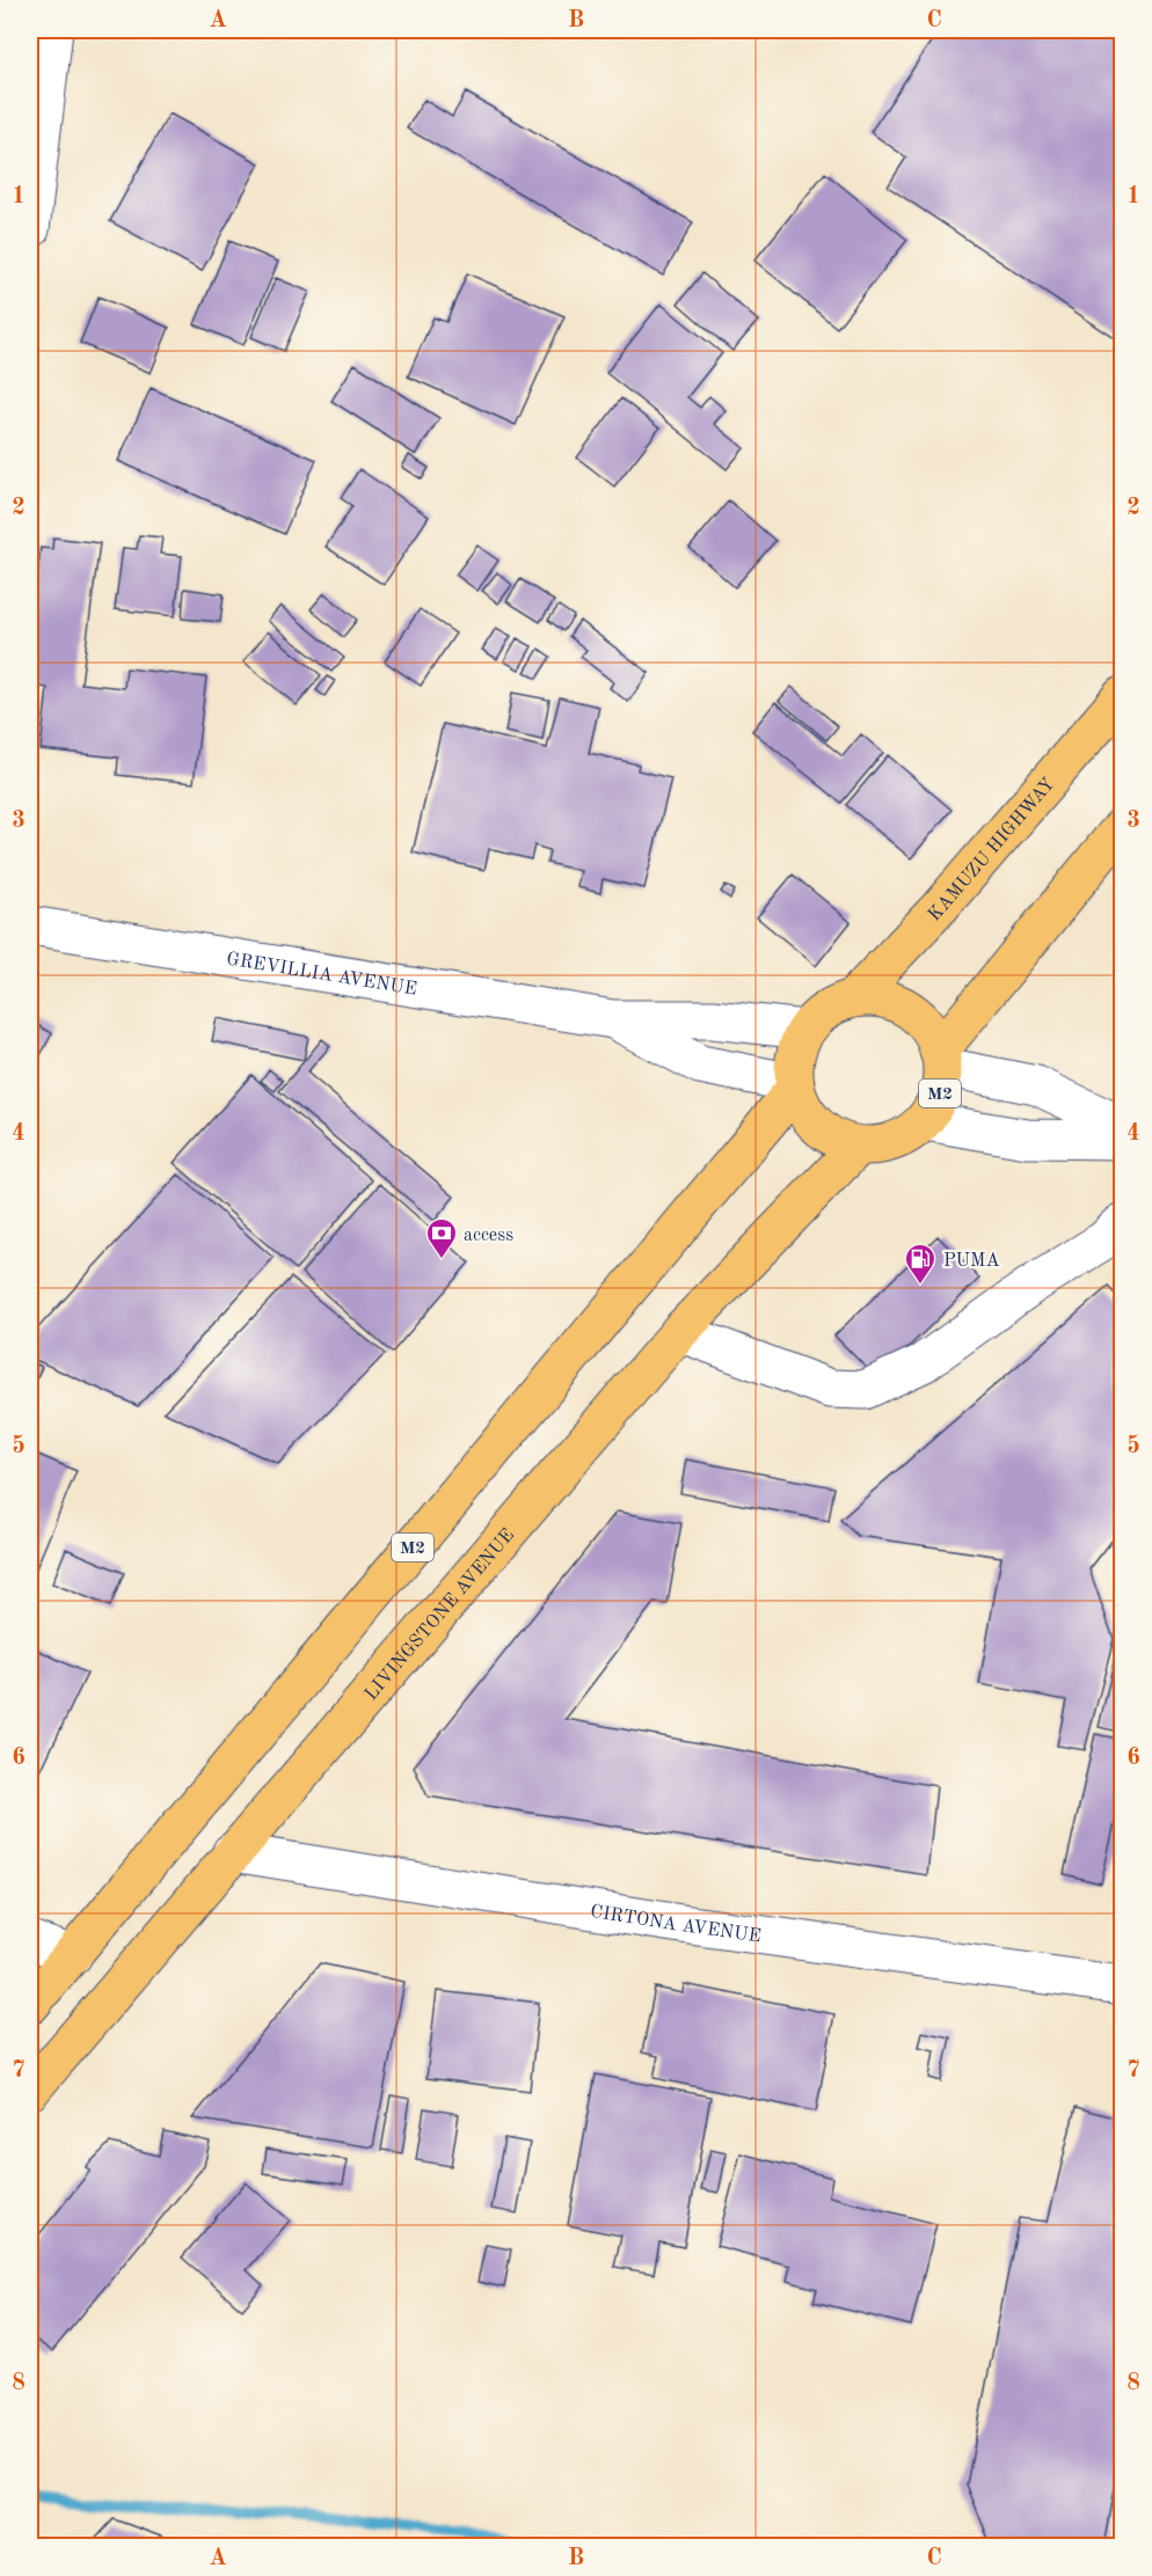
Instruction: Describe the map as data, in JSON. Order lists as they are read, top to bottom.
{
  "streets": {
    "highway": ["KAMUZU HIGHWAY", "M2", "LIVINGSTONE AVENUE"],
    "street": ["GREVILLIA AVENUE", "CIRTONA AVENUE"]
  },
  "crossings": [
    ["KAMUZU HIGHWAY", "M2"],
    ["KAMUZU HIGHWAY", "LIVINGSTONE AVENUE"],
    ["M2", "LIVINGSTONE AVENUE"],
    ["LIVINGSTONE AVENUE", "CIRTONA AVENUE"]
  ],
  "places": {
    "bank": ["access"],
    "fuel station": ["PUMA"]
  },
  "grid": {
    "columns": ["A", "B", "C"],
    "rows": [
      "1",
      "2",
      "3",
      "4",
      "5",
      "6",
      "7",
      "8"
    ]
  }
}
